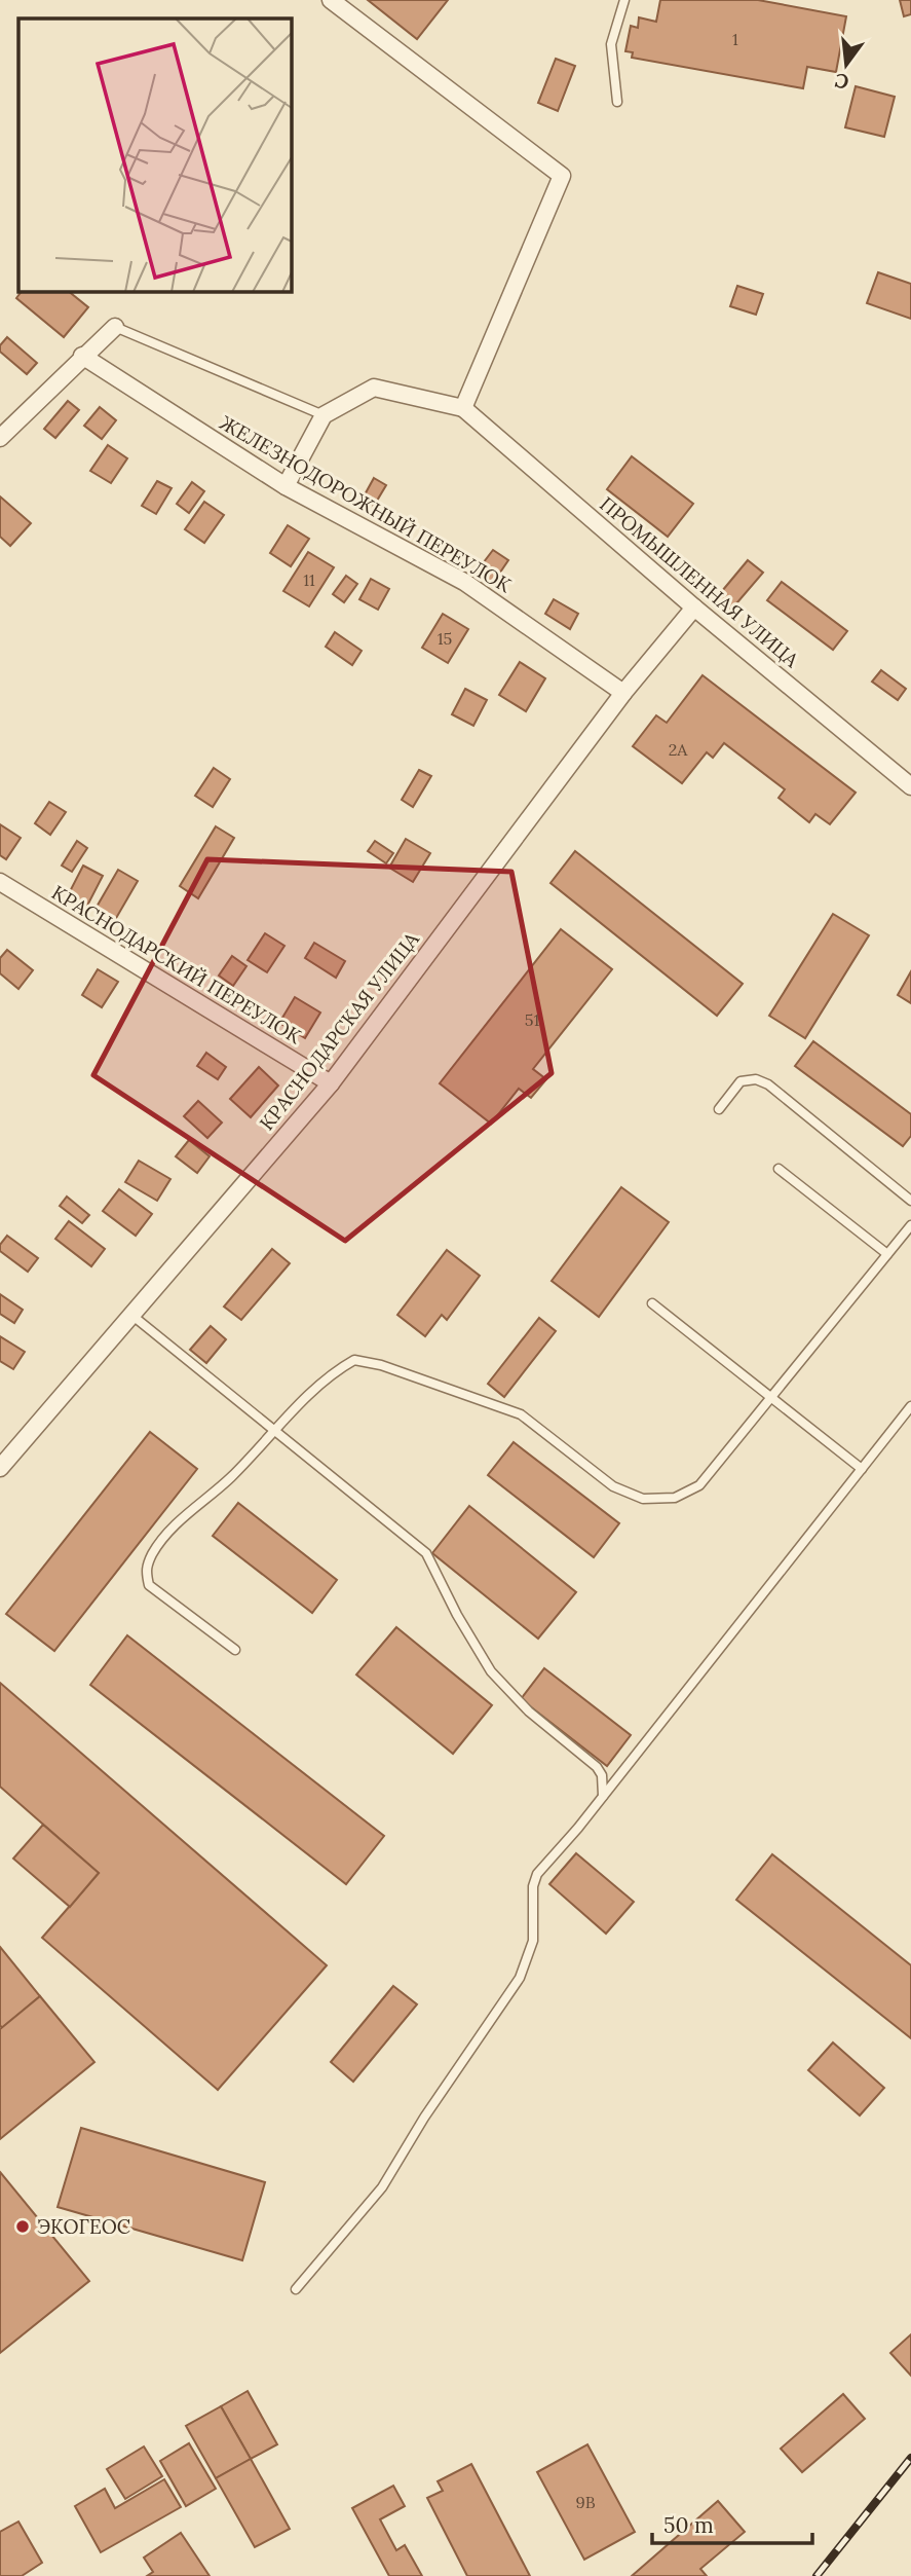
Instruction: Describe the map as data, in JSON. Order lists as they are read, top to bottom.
{
  "streets": {
    "street": [
      "ЖЕЛЕЗНОДОРОЖНЫЙ ПЕРЕУЛОК",
      "ПРОМЫШЛЕННАЯ УЛИЦА",
      "КРАСНОДАРСКИЙ ПЕРЕУЛОК",
      "КРАСНОДАРСКАЯ УЛИЦА"
    ]
  },
  "crossings": [
    ["ЖЕЛЕЗНОДОРОЖНЫЙ ПЕРЕУЛОК", "КРАСНОДАРСКАЯ УЛИЦА"],
    ["ПРОМЫШЛЕННАЯ УЛИЦА", "КРАСНОДАРСКАЯ УЛИЦА"],
    ["КРАСНОДАРСКИЙ ПЕРЕУЛОК", "КРАСНОДАРСКАЯ УЛИЦА"]
  ],
  "places": ["ЭКОГЕОС"],
  "house_numbers": [
    "1",
    "11",
    "15",
    "2А",
    "51",
    "9В"
  ],
  "scale_bar": "50 m",
  "north": "bottom"
}
